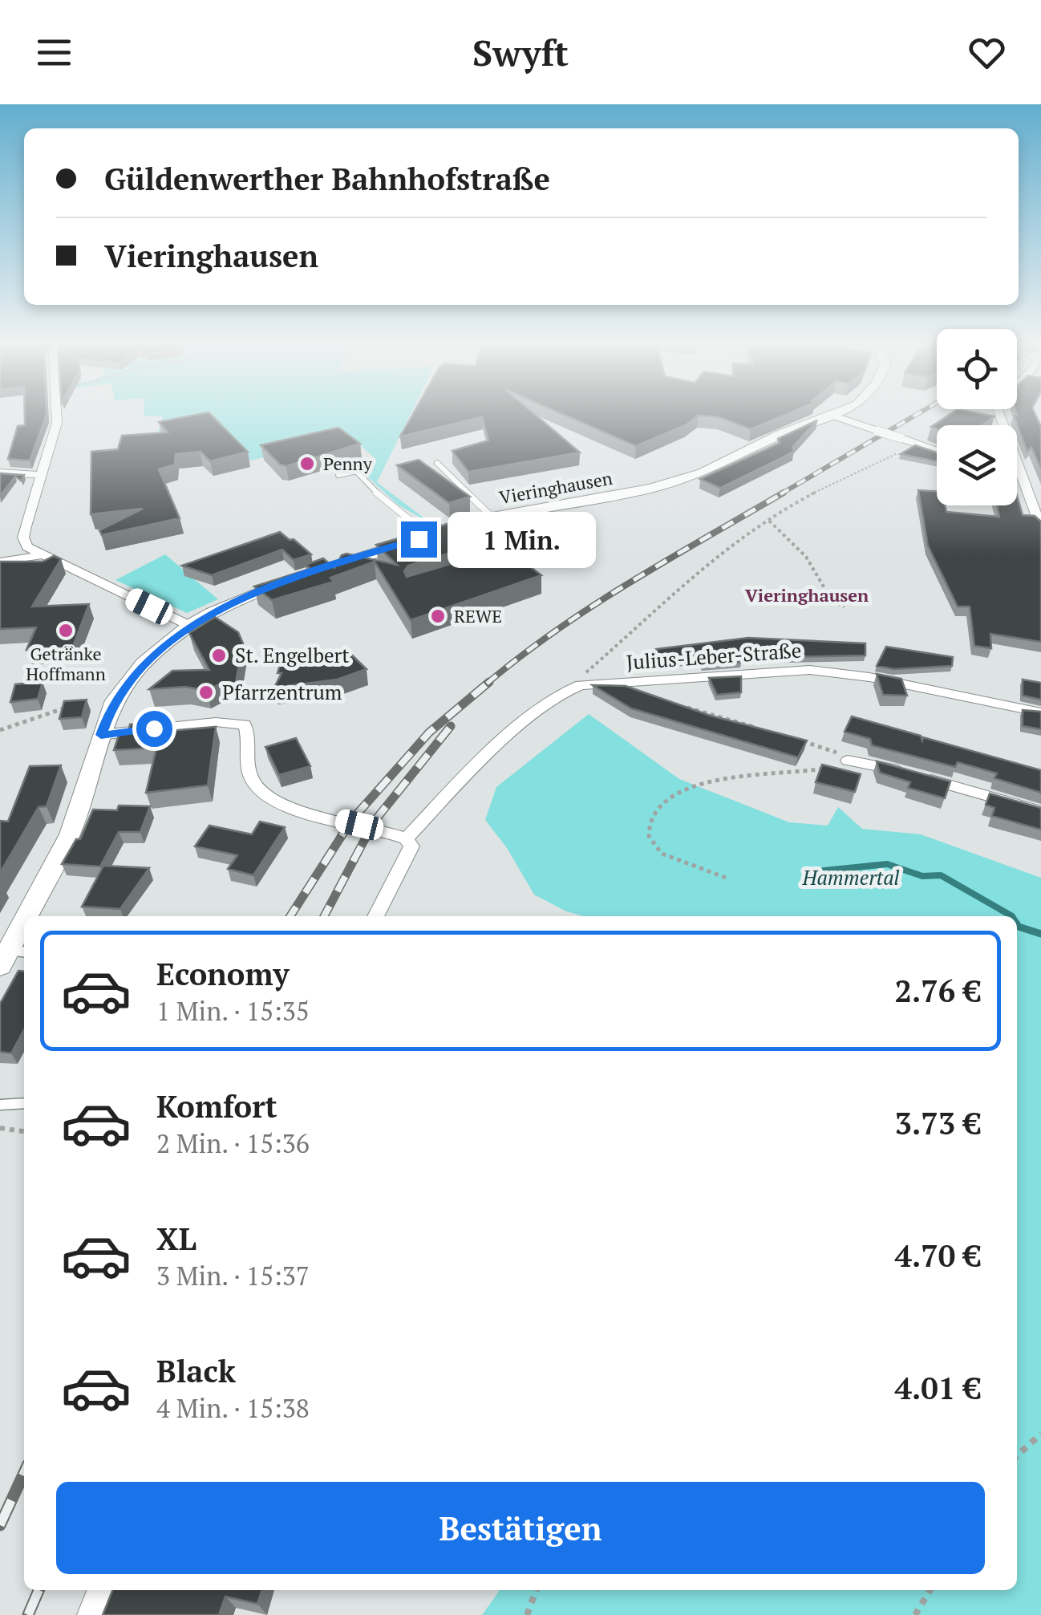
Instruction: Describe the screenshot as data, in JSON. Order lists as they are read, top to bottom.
{
  "streets": {
    "main road": ["Vieringhausen"],
    "street": ["Julius-Leber-Straße"]
  },
  "districts": ["Vieringhausen"],
  "parks": ["Hammertal"],
  "places": [
    "Penny",
    "REWE",
    "Getränke Hoffmann",
    "St. Engelbert",
    "Pfarrzentrum"
  ],
  "page": {
    "header": "Swyft",
    "banner": ["Güldenwerther Bahnhofstraße", "Vieringhausen"],
    "bubble": "1 Min.",
    "list": [
      {
        "name": "Economy",
        "note": "1 Min. · 15:35",
        "value": "2.76 €"
      },
      {
        "name": "Komfort",
        "note": "2 Min. · 15:36",
        "value": "3.73 €"
      },
      {
        "name": "XL",
        "note": "3 Min. · 15:37",
        "value": "4.70 €"
      },
      {
        "name": "Black",
        "note": "4 Min. · 15:38",
        "value": "4.01 €"
      }
    ],
    "buttons": "Bestätigen"
  }
}
